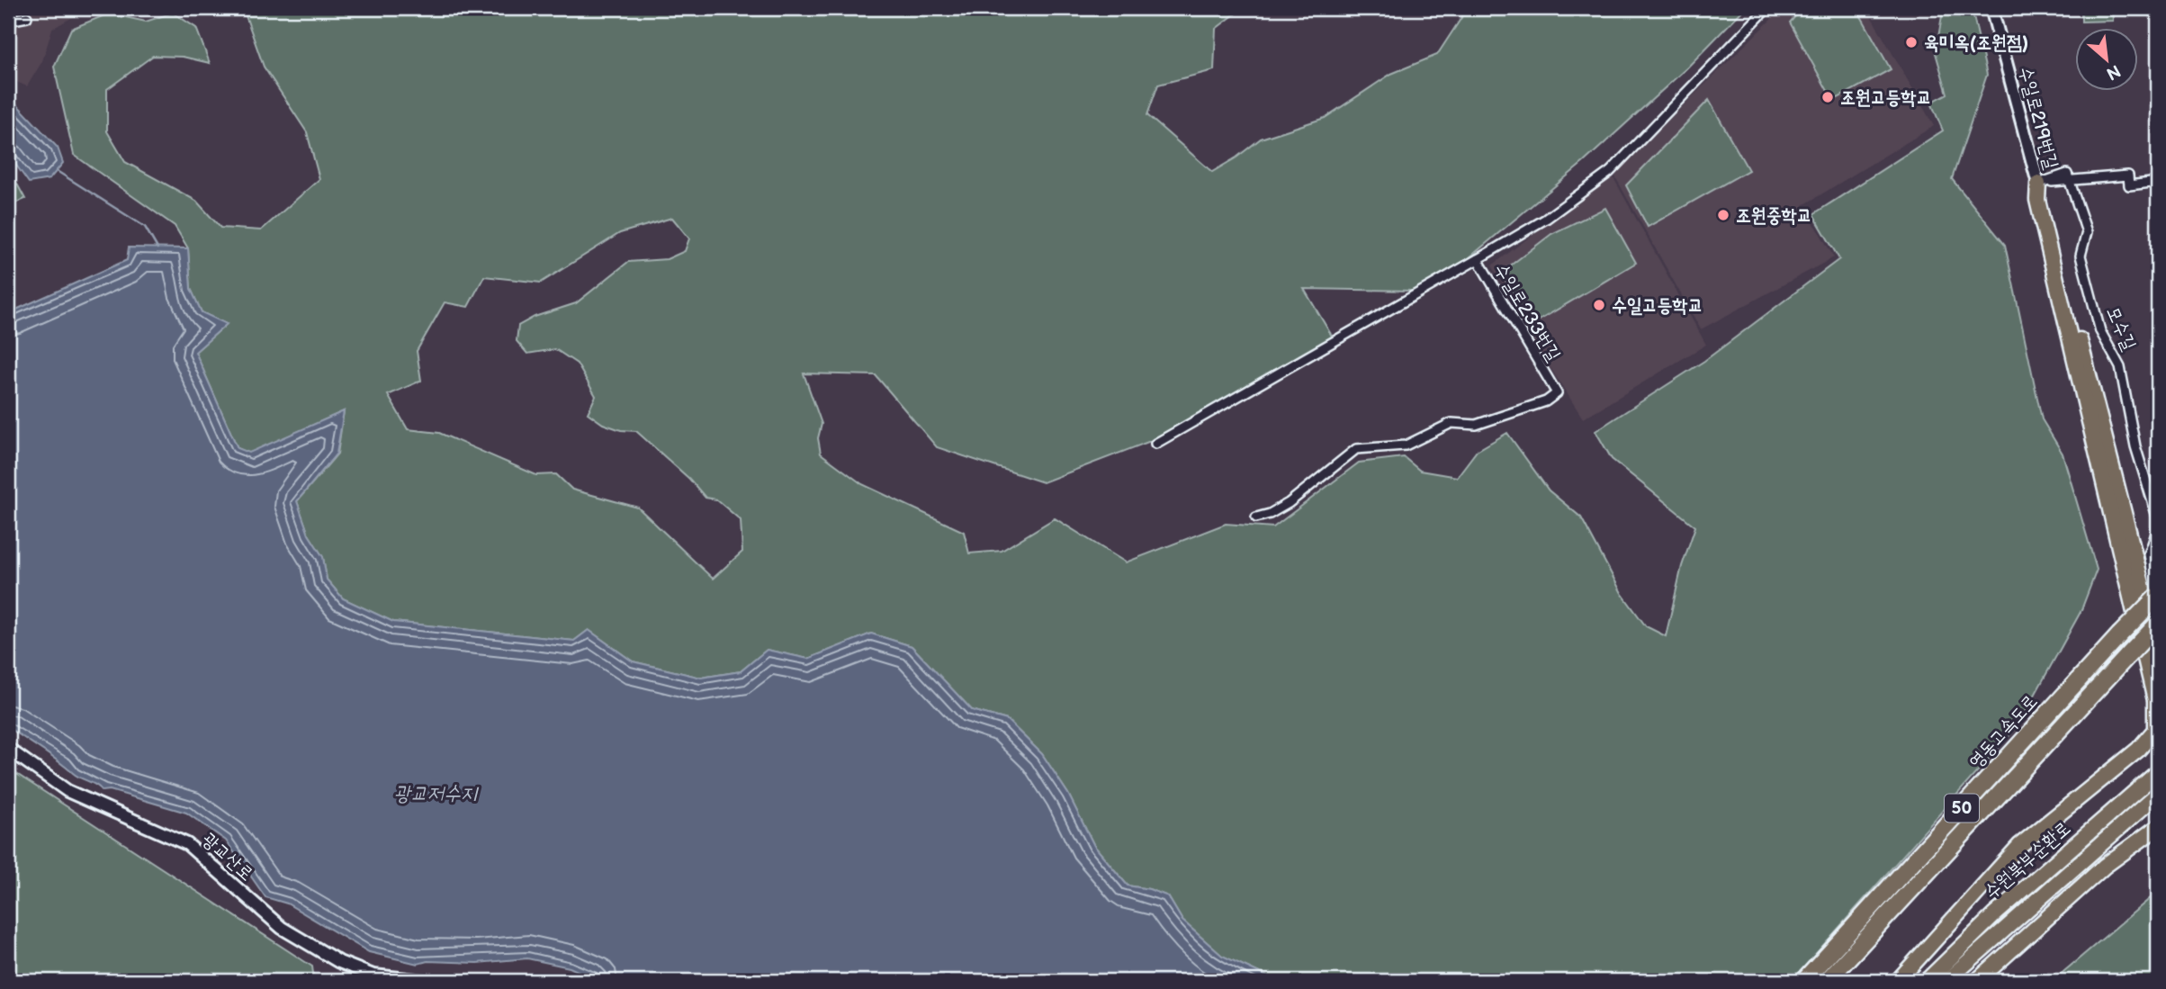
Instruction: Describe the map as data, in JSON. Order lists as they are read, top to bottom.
{
  "streets": {
    "highway": ["영동고속도로", "50", "수원북부순환로"],
    "street": [
      "수일로219번길",
      "수일로233번길",
      "모수길",
      "광교산로"
    ]
  },
  "crossings": [
    ["수일로219번길", "모수길"],
    ["모수길", "영동고속도로"]
  ],
  "water": ["광교저수지"],
  "places": [
    "육미옥(조원점)",
    "조원고등학교",
    "조원중학교",
    "수일고등학교"
  ],
  "north": "bottom right"
}
